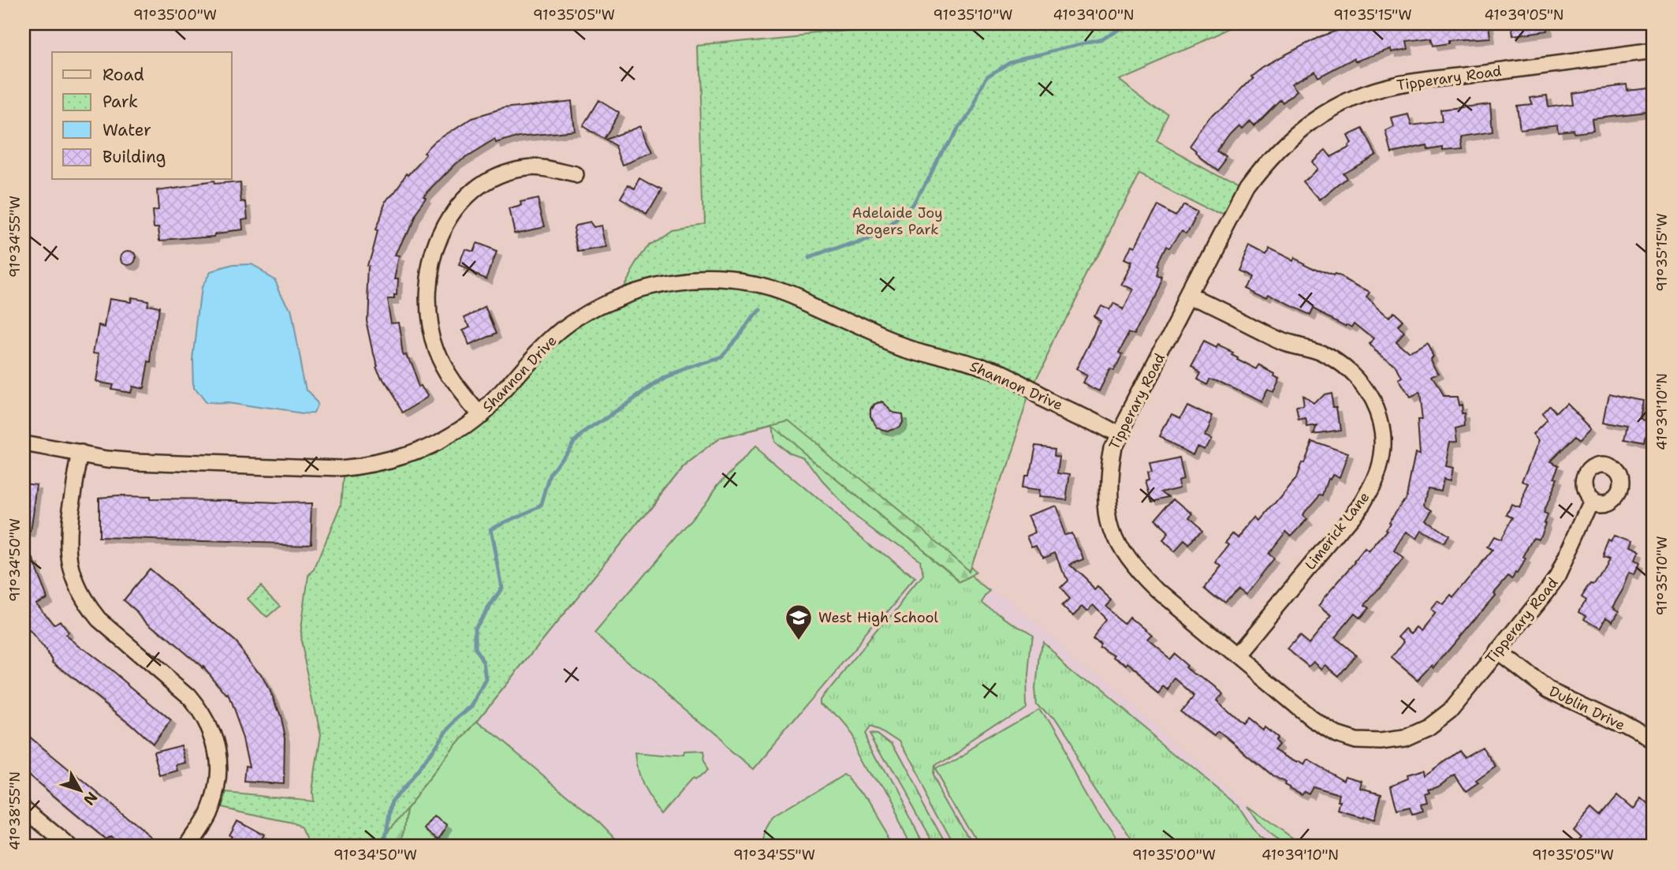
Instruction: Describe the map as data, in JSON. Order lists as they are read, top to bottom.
{
  "streets": {
    "street": [
      "Tipperary Road",
      "Shannon Drive",
      "Limerick Lane",
      "Dublin Drive"
    ]
  },
  "crossings": [
    ["Tipperary Road", "Shannon Drive"],
    ["Tipperary Road", "Limerick Lane"],
    ["Tipperary Road", "Dublin Drive"]
  ],
  "parks": ["Adelaide Joy Rogers Park"],
  "places": {
    "school or university": ["West High School"]
  },
  "legend": [
    "Road",
    "Park",
    "Water",
    "Building"
  ],
  "north": "bottom right",
  "coordinates": [
    "91°35'00\"W",
    "91°35'05\"W",
    "91°35'10\"W",
    "41°39'00\"N",
    "91°35'15\"W",
    "41°39'05\"N",
    "91°34'55\"W",
    "41°39'10\"N",
    "91°34'50\"W",
    "41°38'55\"N"
  ]
}
